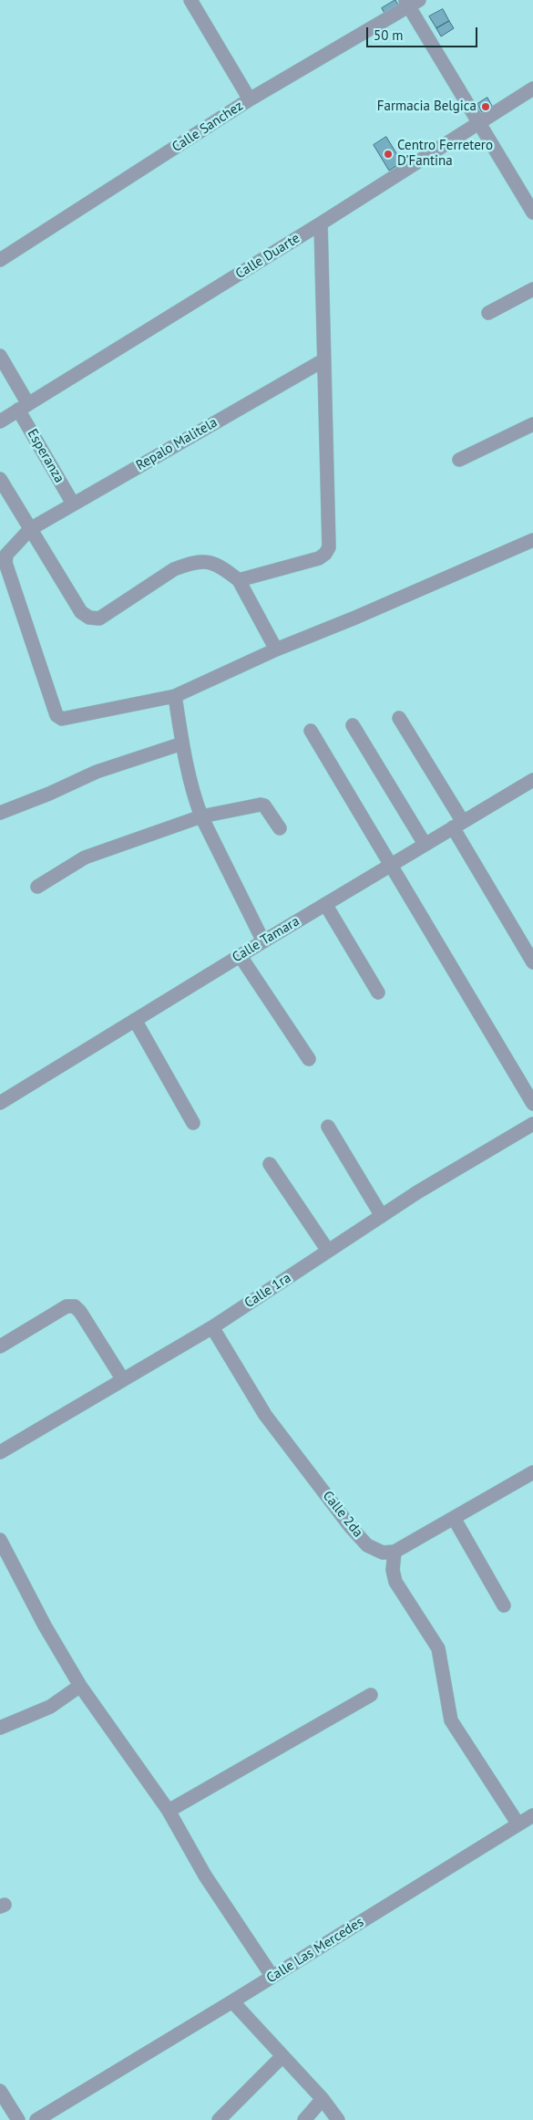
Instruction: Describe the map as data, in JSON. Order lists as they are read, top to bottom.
{
  "streets": {
    "street": [
      "Calle Sanchez",
      "Calle Duarte",
      "Repalo Malitela",
      "Esperanza",
      "Calle Tamara",
      "Calle 1ra",
      "Calle 2da",
      "Calle Las Mercedes"
    ]
  },
  "crossings": [
    ["Calle Duarte", "Esperanza"],
    ["Repalo Malitela", "Esperanza"],
    ["Calle 1ra", "Calle 2da"]
  ],
  "places": ["Farmacia Belgica", "Centro Ferretero D'Fantina"],
  "scale_bar": "50 m"
}
